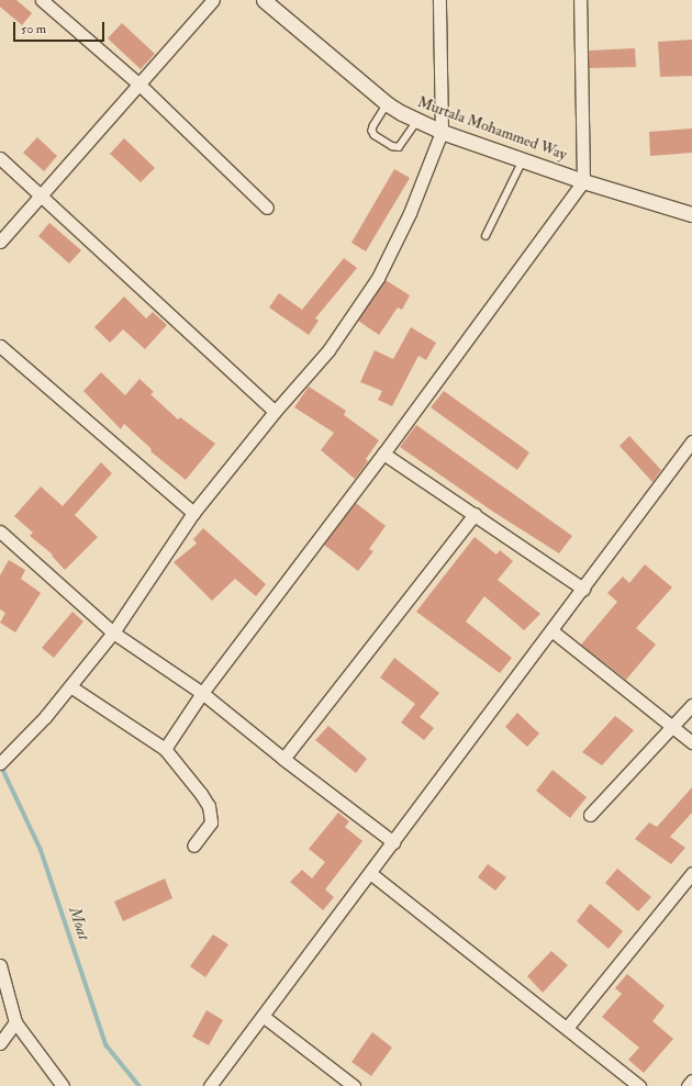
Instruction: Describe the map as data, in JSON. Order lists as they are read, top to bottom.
{
  "streets": {
    "street": ["Murtala Mohammed Way"]
  },
  "water": ["Moat"],
  "scale_bar": "50 m"
}
